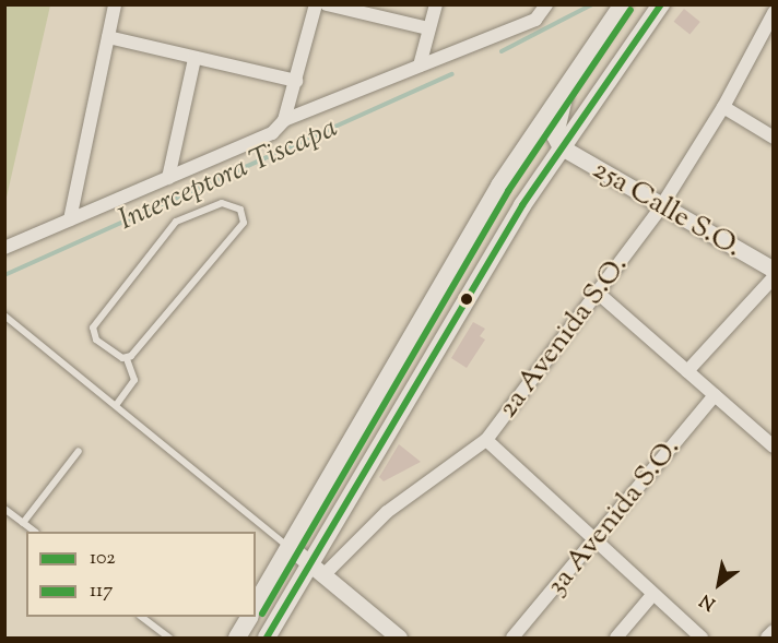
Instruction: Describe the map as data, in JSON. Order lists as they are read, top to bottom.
{
  "streets": {
    "street": ["25a Calle S.O.", "2a Avenida S.O.", "3a Avenida S.O."]
  },
  "crossings": [
    ["25a Calle S.O.", "2a Avenida S.O."]
  ],
  "water": ["Interceptora Tiscapa"],
  "lines": ["transit line 102", "transit line 117"],
  "legend": ["102", "117"],
  "north": "bottom left"
}
